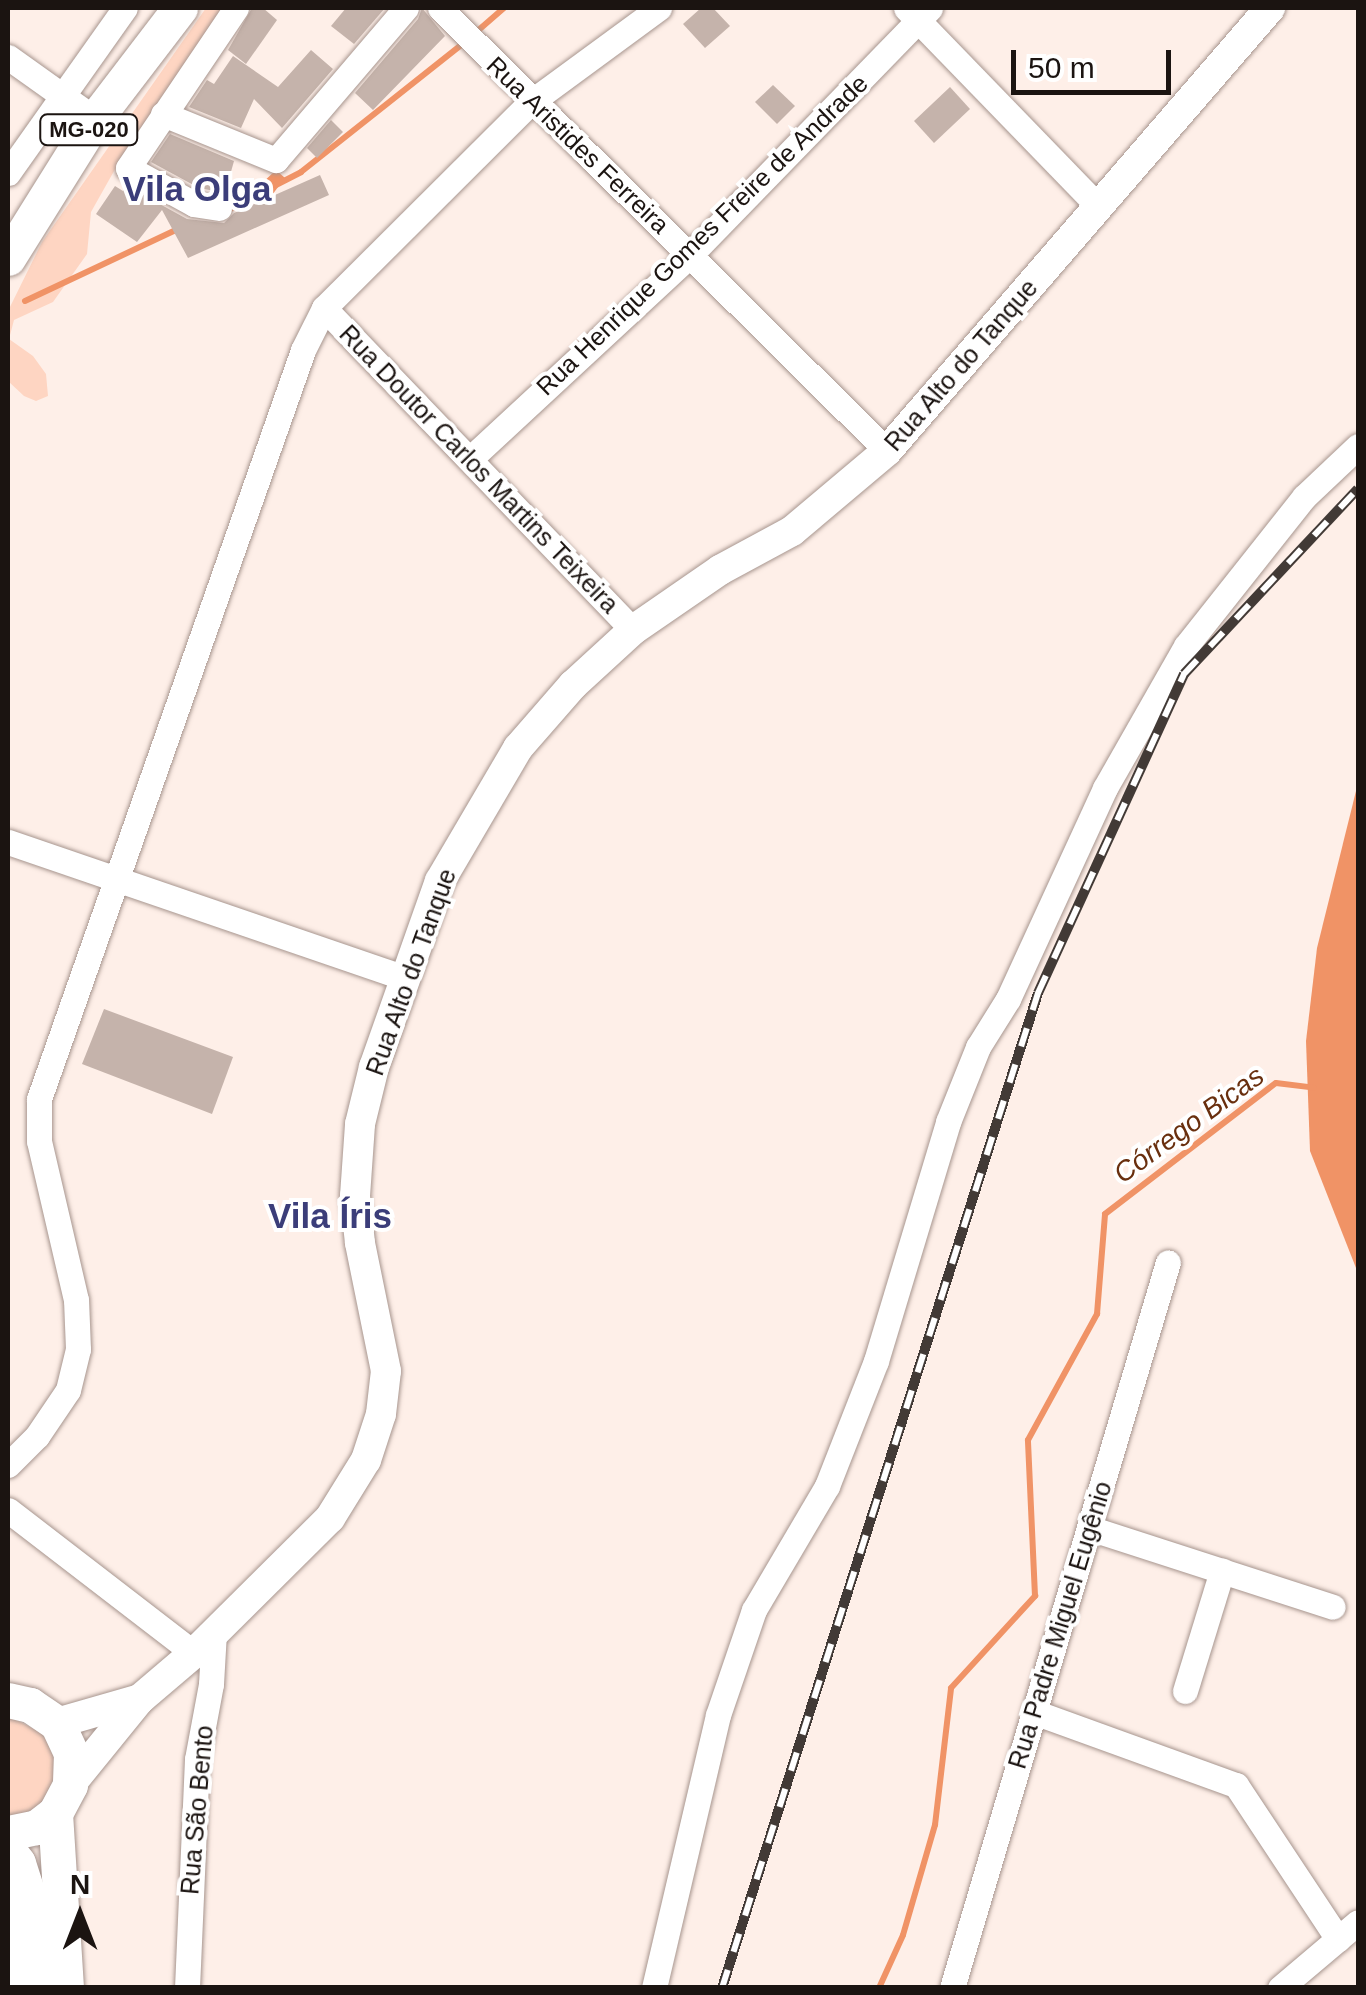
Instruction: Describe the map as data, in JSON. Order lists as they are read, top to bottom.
{
  "streets": {
    "highway": ["MG-020"],
    "main road": ["Rua Alto do Tanque"],
    "street": [
      "Rua Aristides Ferreira",
      "Rua Henrique Gomes Freire de Andrade",
      "Rua Doutor Carlos Martins Teixeira",
      "Rua Padre Miguel Eugênio",
      "Rua São Bento"
    ]
  },
  "crossings": [
    ["Rua Aristides Ferreira", "Rua Henrique Gomes Freire de Andrade"],
    ["Rua Aristides Ferreira", "Rua Alto do Tanque"],
    ["Rua Henrique Gomes Freire de Andrade", "Rua Doutor Carlos Martins Teixeira"],
    ["Rua Alto do Tanque", "Rua Doutor Carlos Martins Teixeira"],
    ["Rua Alto do Tanque", "Rua São Bento"]
  ],
  "districts": ["Vila Olga", "Vila Íris"],
  "water": ["Córrego Bicas"],
  "scale_bar": "50 m",
  "north": "top"
}
